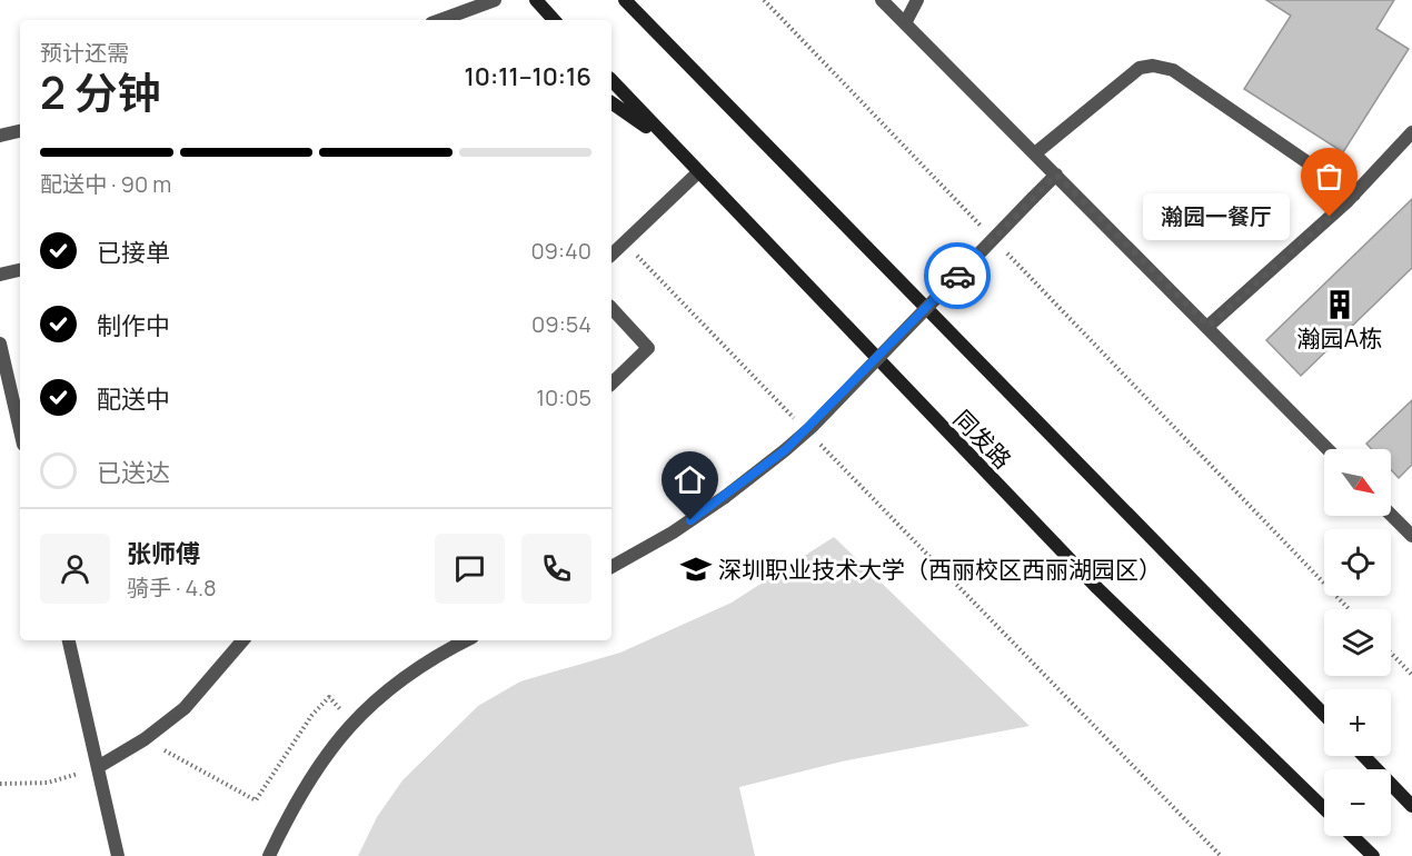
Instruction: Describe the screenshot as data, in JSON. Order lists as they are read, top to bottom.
{
  "streets": {
    "main road": ["同发路"]
  },
  "places": {
    "other": ["瀚园一餐厅"],
    "building": ["瀚园A栋"],
    "school or university": ["深圳职业技术大学（西丽校区西丽湖园区）"]
  },
  "north": "bottom right",
  "page": {
    "heading": ["2 分钟", "预计还需", "10:11–10:16"],
    "panel": ["张师傅", "骑手 · 4.8"],
    "bar": "配送中 · 90 m",
    "bubble": "瀚园一餐厅",
    "list": [
      ["已接单", "09:40"],
      ["制作中", "09:54"],
      ["配送中", "10:05"],
      "已送达"
    ],
    "map_buttons": ["+", "−"]
  }
}
